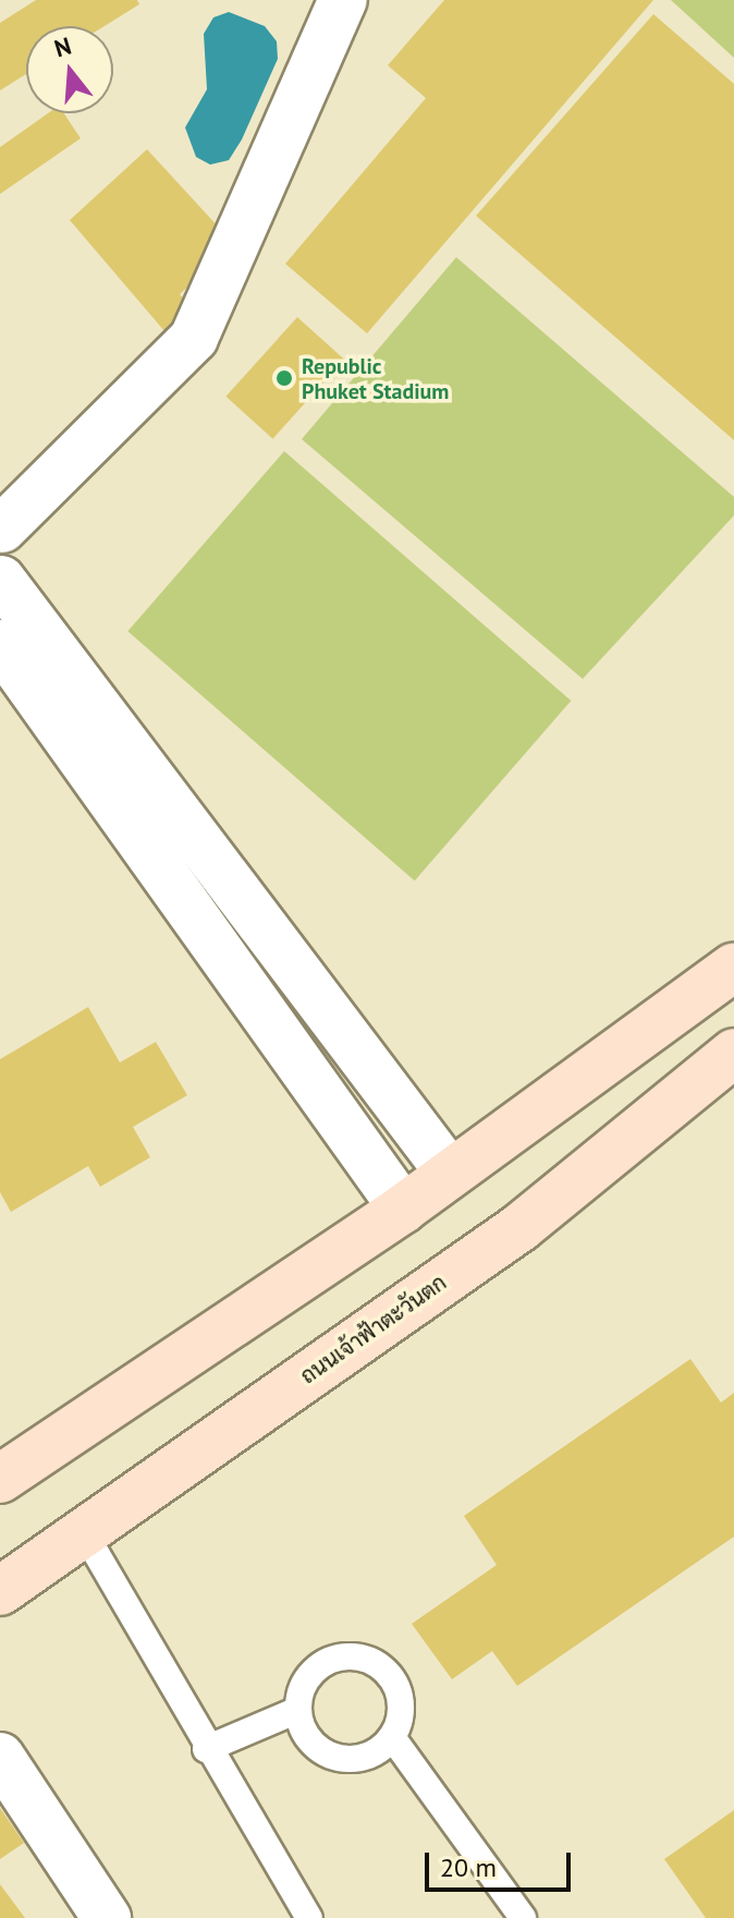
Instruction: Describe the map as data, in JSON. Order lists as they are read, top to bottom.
{
  "streets": {
    "main road": ["ถนนเจ้าฟ้าตะวันตก"]
  },
  "places": ["Republic Phuket Stadium"],
  "scale_bar": "20 m",
  "north": "top"
}
